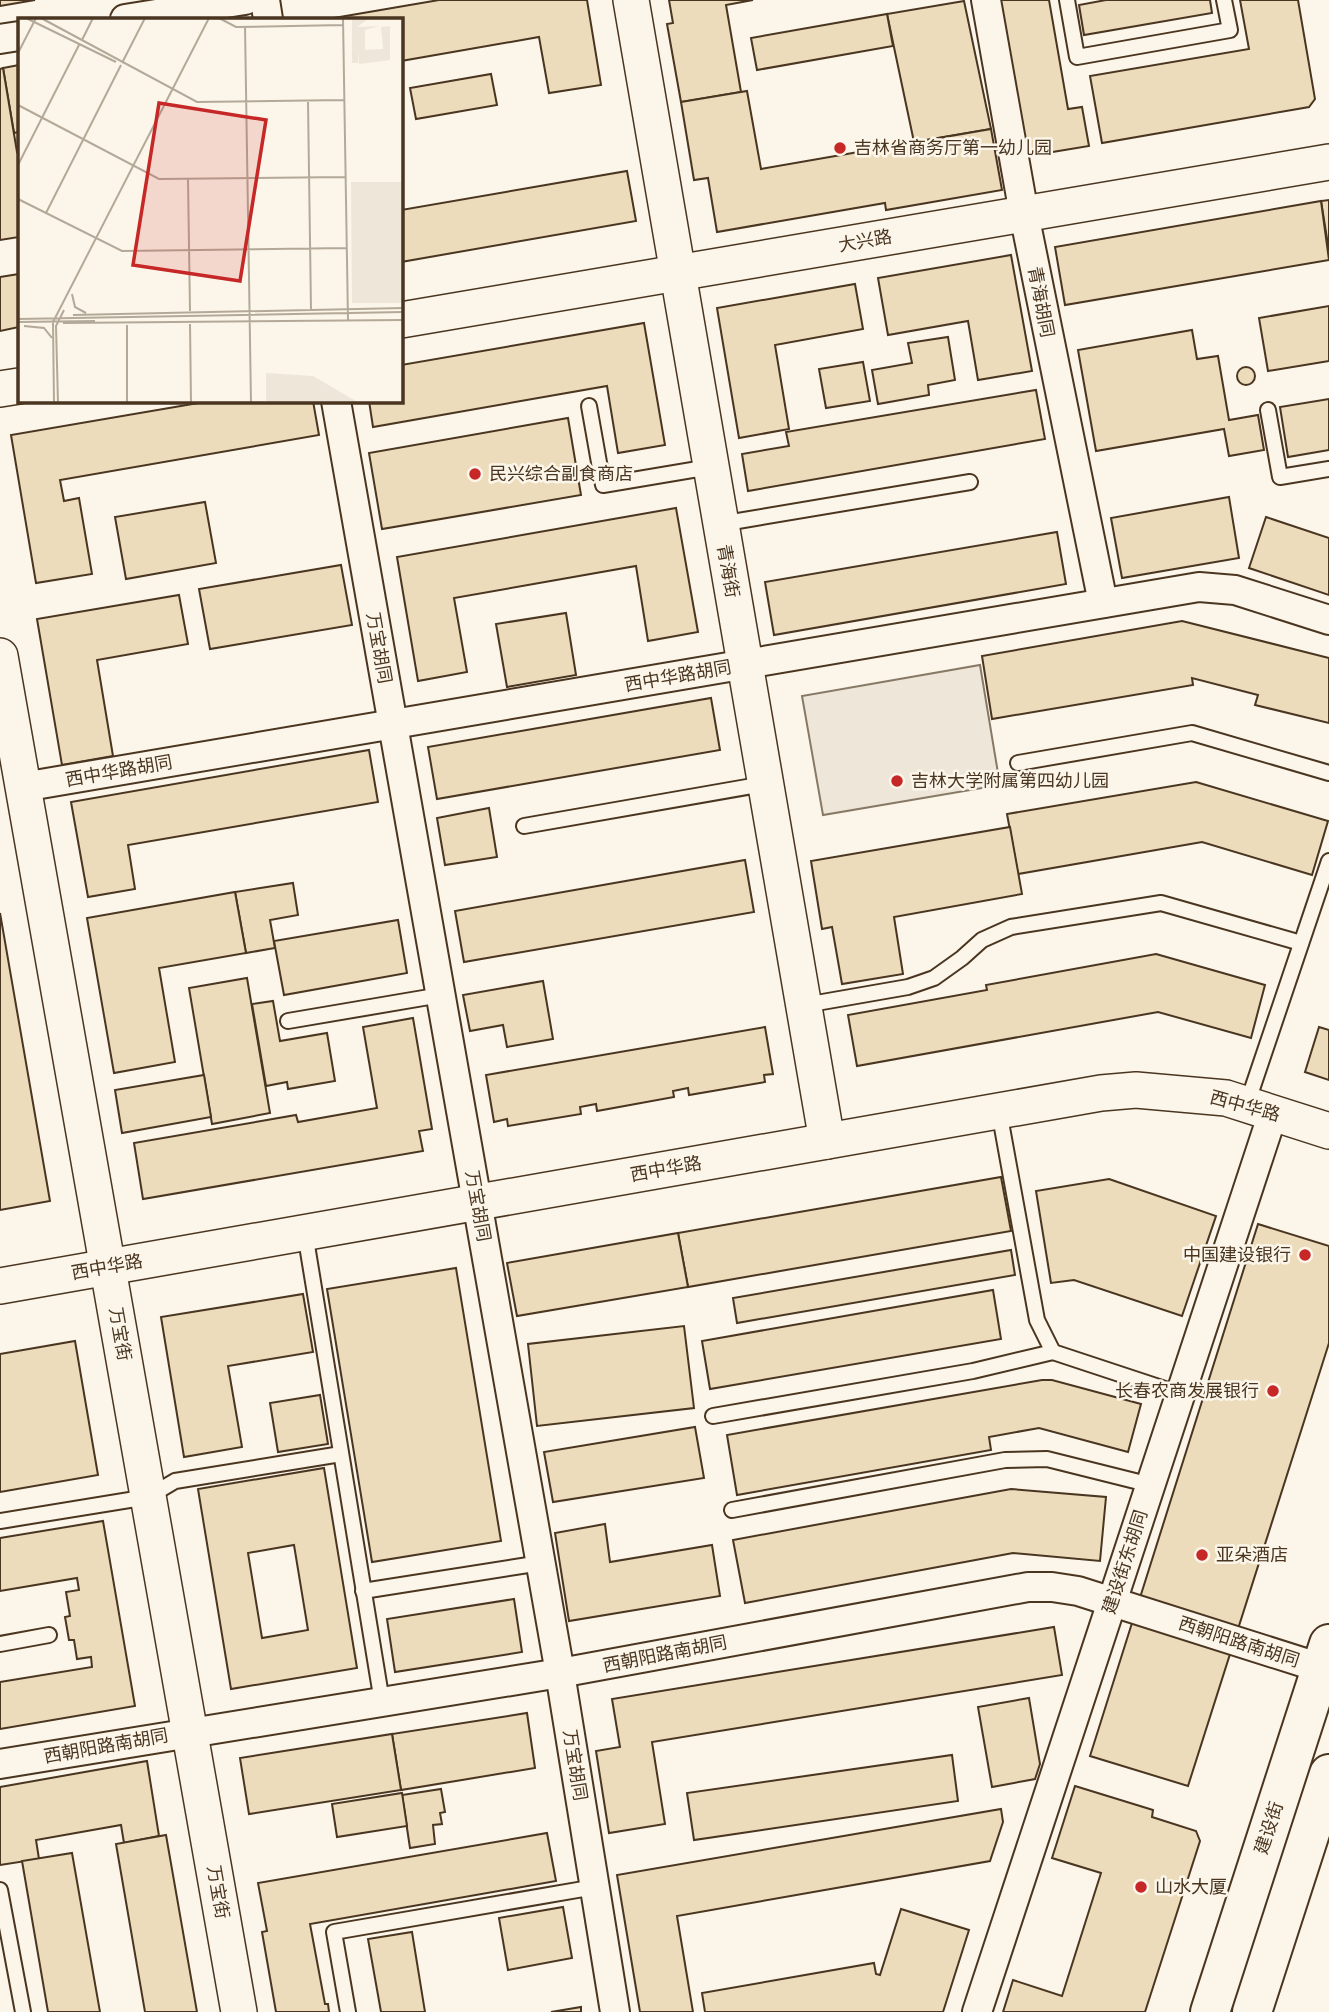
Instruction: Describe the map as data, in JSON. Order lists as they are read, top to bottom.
{
  "streets": {
    "main road": ["建设街"],
    "street": [
      "大兴路",
      "青海胡同",
      "青海街",
      "万宝胡同",
      "西中华路胡同",
      "西中华路",
      "万宝街",
      "建设街东胡同",
      "西朝阳路南胡同"
    ]
  },
  "crossings": [
    ["大兴路", "青海胡同"],
    ["大兴路", "青海街"],
    ["青海胡同", "西中华路胡同"],
    ["青海街", "西中华路胡同"],
    ["青海街", "西中华路"],
    ["万宝胡同", "西中华路胡同"],
    ["万宝胡同", "西中华路"],
    ["万宝胡同", "西朝阳路南胡同"],
    ["西中华路胡同", "万宝街"],
    ["西中华路", "万宝街"],
    ["西中华路", "建设街东胡同"],
    ["万宝街", "西朝阳路南胡同"],
    ["建设街东胡同", "西朝阳路南胡同"],
    ["西朝阳路南胡同", "建设街"]
  ],
  "places": [
    "吉林省商务厅第一幼儿园",
    "民兴综合副食商店",
    "吉林大学附属第四幼儿园",
    "中国建设银行",
    "长春农商发展银行",
    "亚朵酒店",
    "山水大厦"
  ]
}
